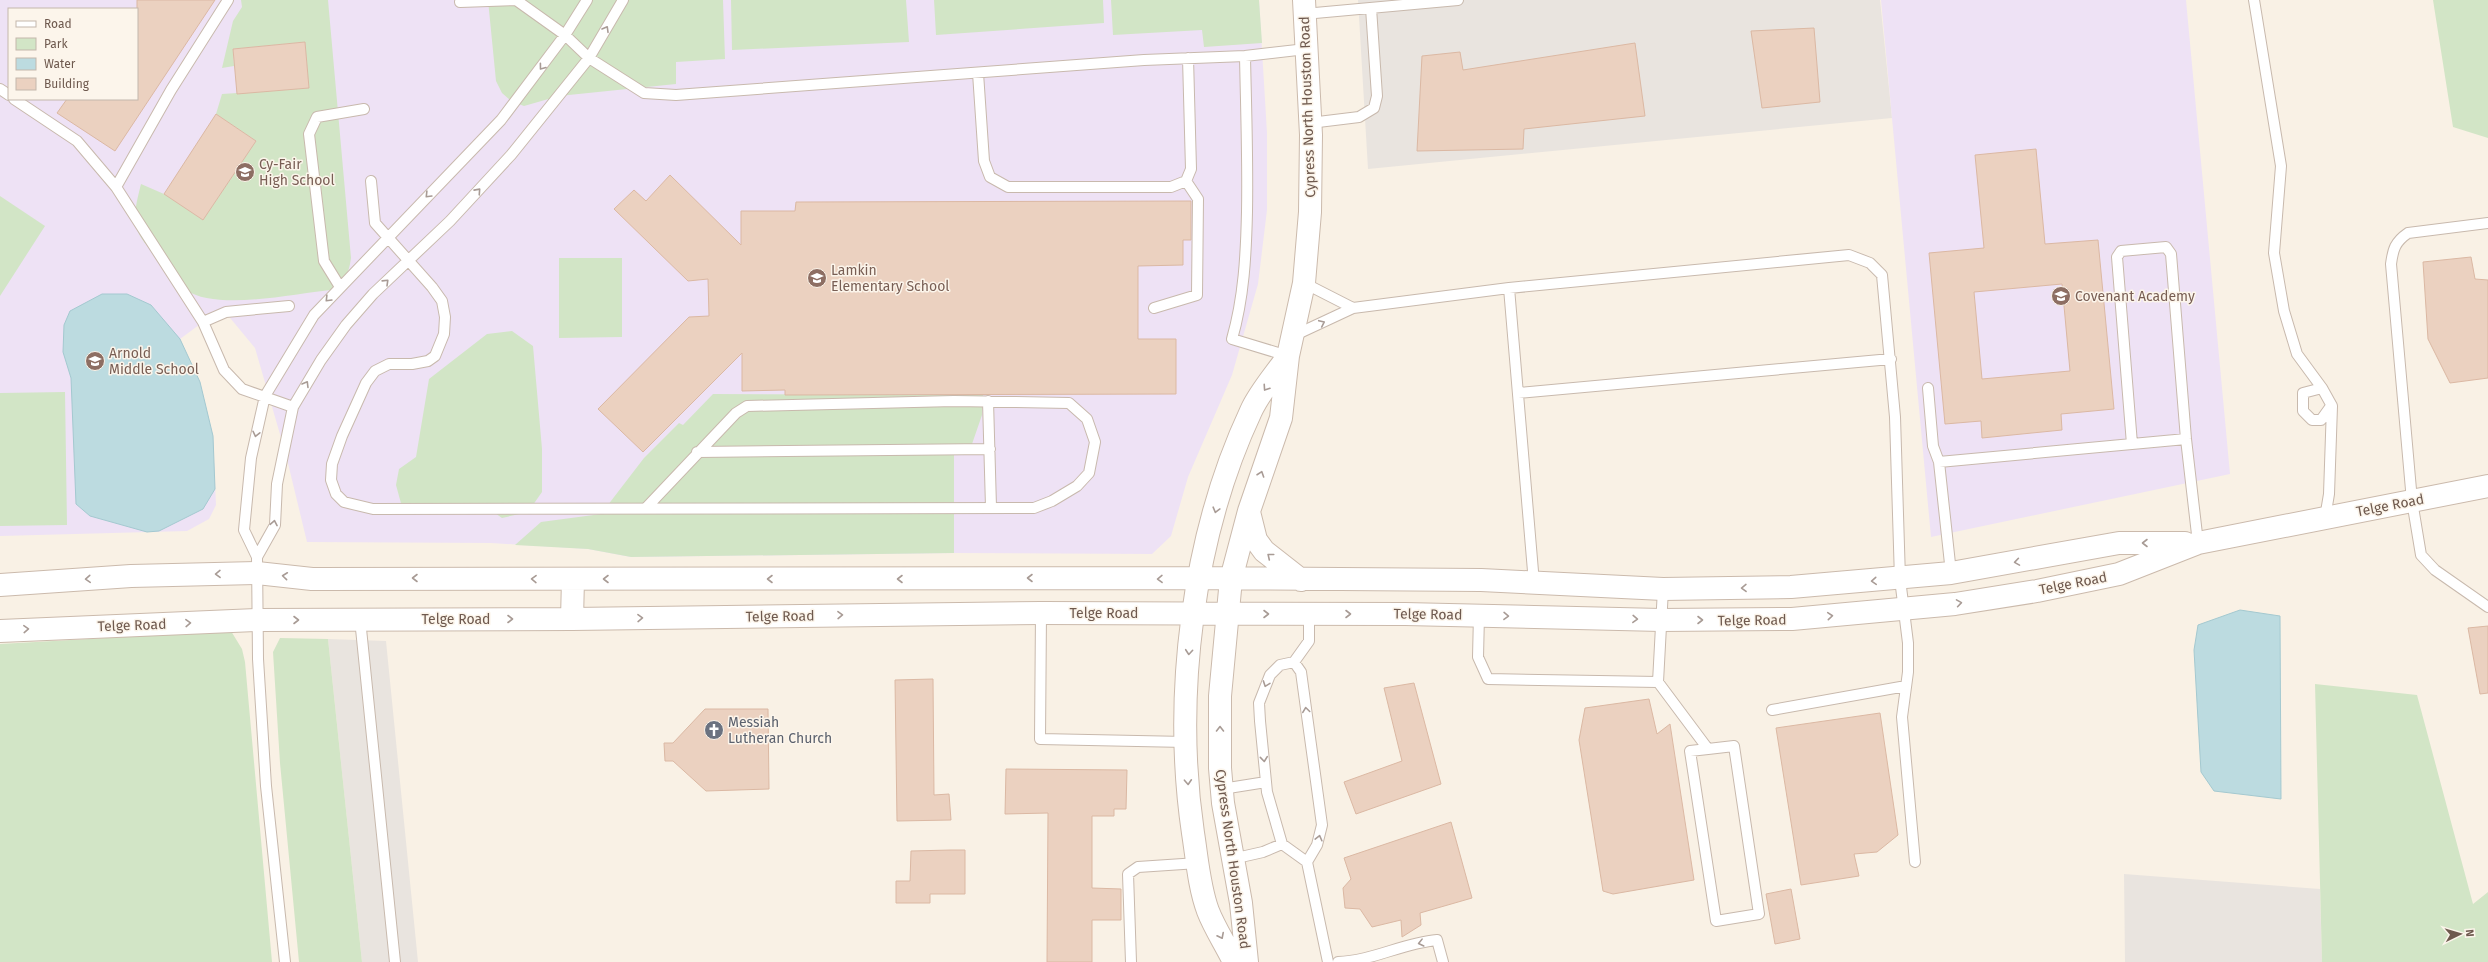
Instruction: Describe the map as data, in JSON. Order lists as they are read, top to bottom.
{
  "streets": {
    "main road": ["Cypress North Houston Road", "Telge Road"]
  },
  "crossings": [
    ["Cypress North Houston Road", "Telge Road"]
  ],
  "places": {
    "school or university": [
      "Cy-Fair High School",
      "Lamkin Elementary School",
      "Covenant Academy",
      "Arnold Middle School"
    ],
    "church": ["Messiah Lutheran Church"]
  },
  "legend": [
    "Road",
    "Park",
    "Water",
    "Building"
  ],
  "north": "right"
}
